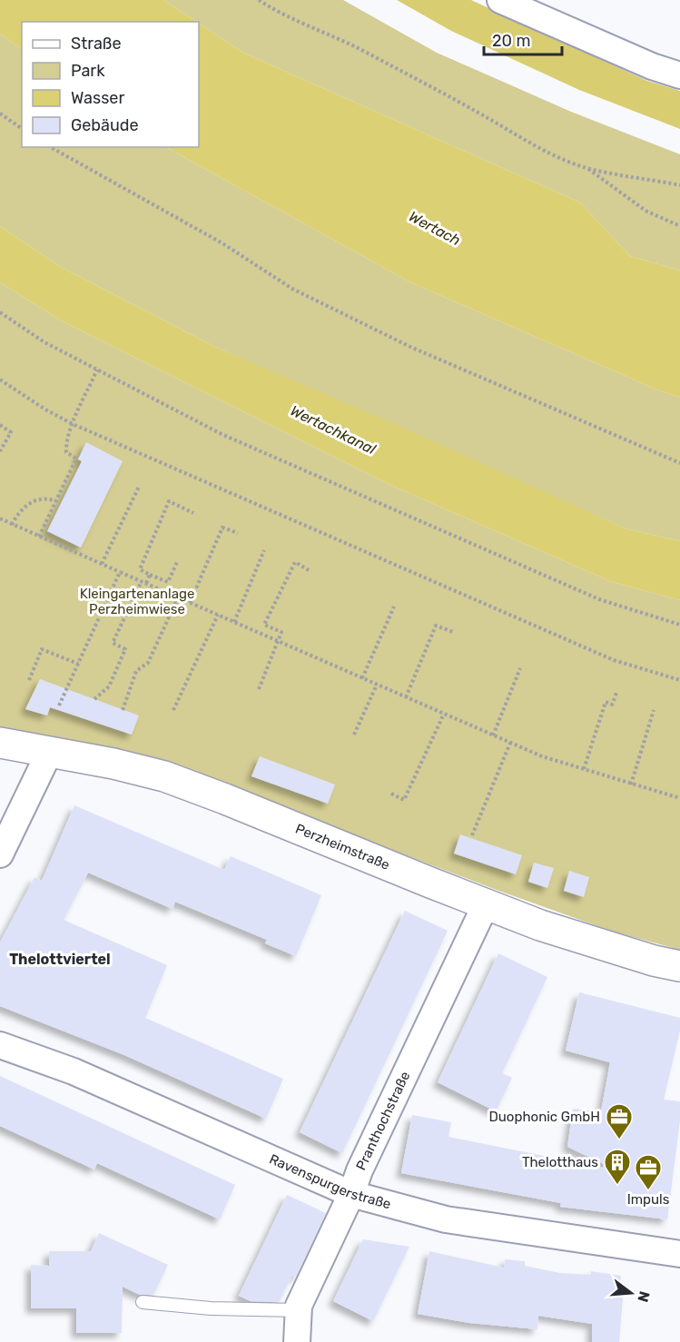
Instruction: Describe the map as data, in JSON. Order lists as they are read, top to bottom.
{
  "streets": {
    "street": ["Perzheimstraße", "Pranthochstraße", "Ravenspurgerstraße"]
  },
  "crossings": [
    ["Perzheimstraße", "Pranthochstraße"],
    ["Pranthochstraße", "Ravenspurgerstraße"]
  ],
  "districts": ["Thelottviertel"],
  "water": ["Wertach", "Wertachkanal"],
  "parks": ["Kleingartenanlage Perzheimwiese"],
  "places": {
    "office": ["Duophonic GmbH", "Impuls"],
    "building": ["Thelotthaus"]
  },
  "legend": [
    "Straße",
    "Park",
    "Wasser",
    "Gebäude"
  ],
  "scale_bar": "20 m",
  "north": "right"
}
